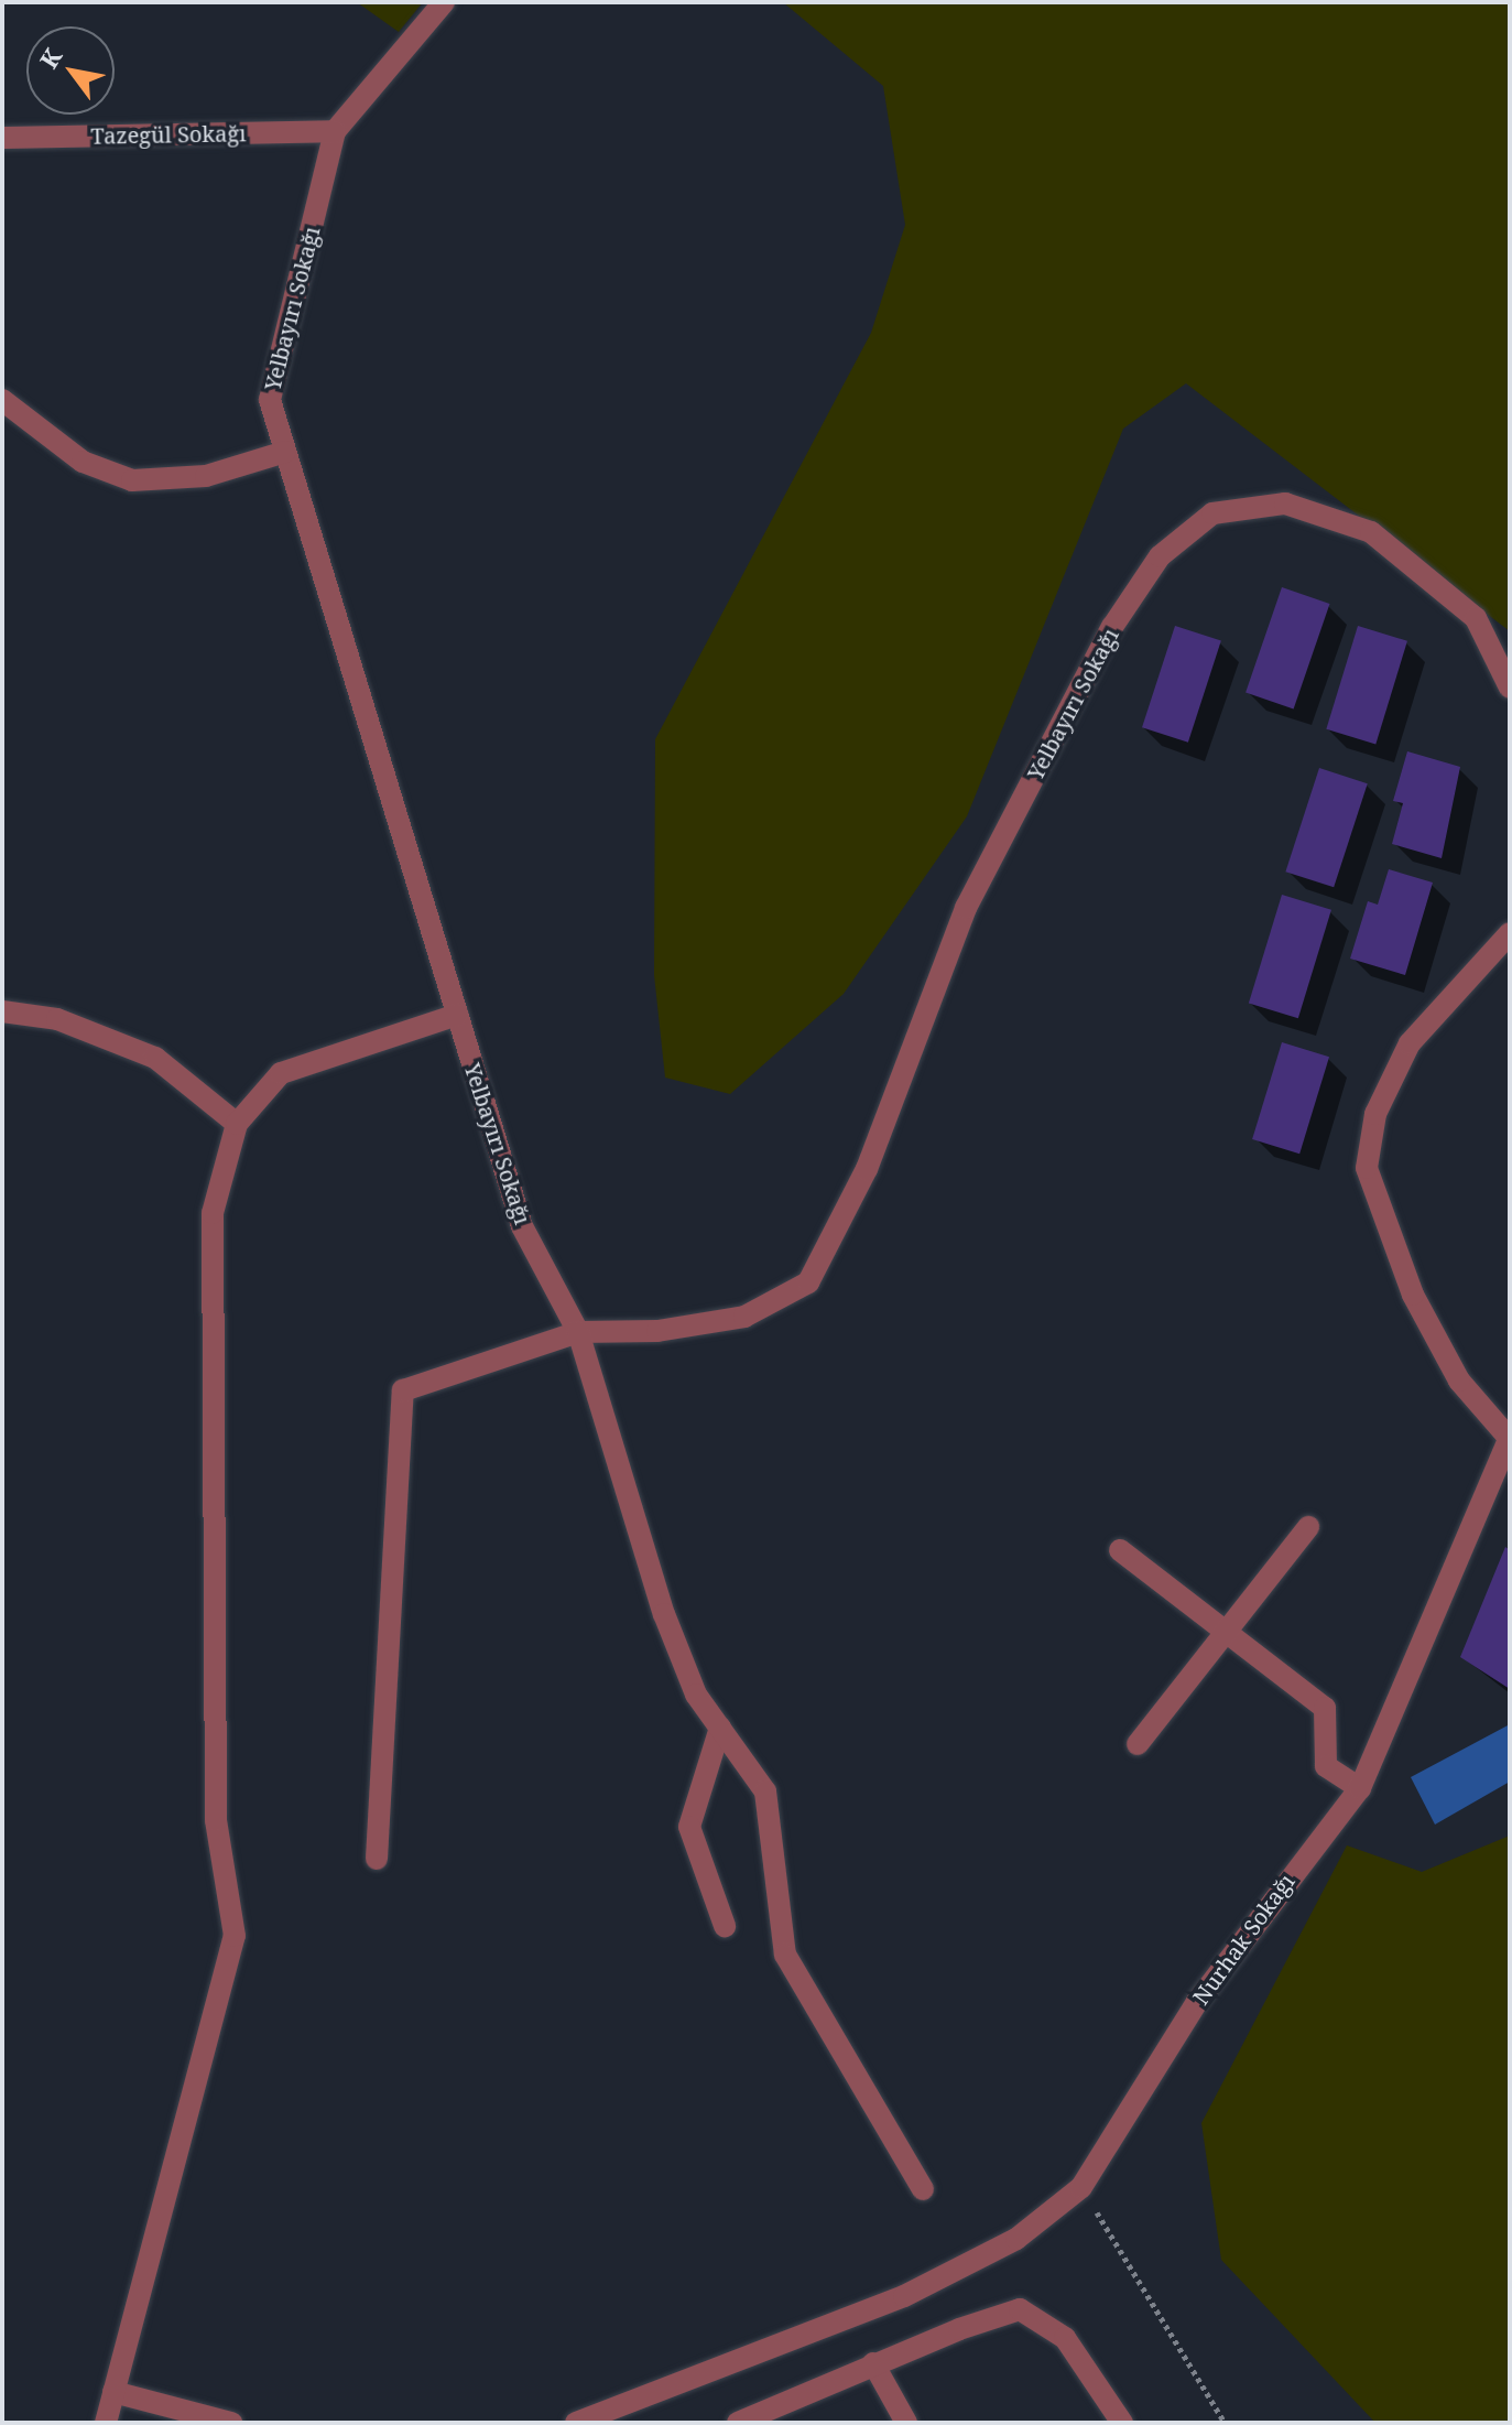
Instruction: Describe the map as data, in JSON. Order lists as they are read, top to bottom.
{
  "streets": {
    "street": ["Tazegül Sokağı", "Yelbayırı Sokağı", "Nurhak Sokağı"]
  },
  "crossings": [
    ["Tazegül Sokağı", "Yelbayırı Sokağı"]
  ],
  "north": "top left"
}
